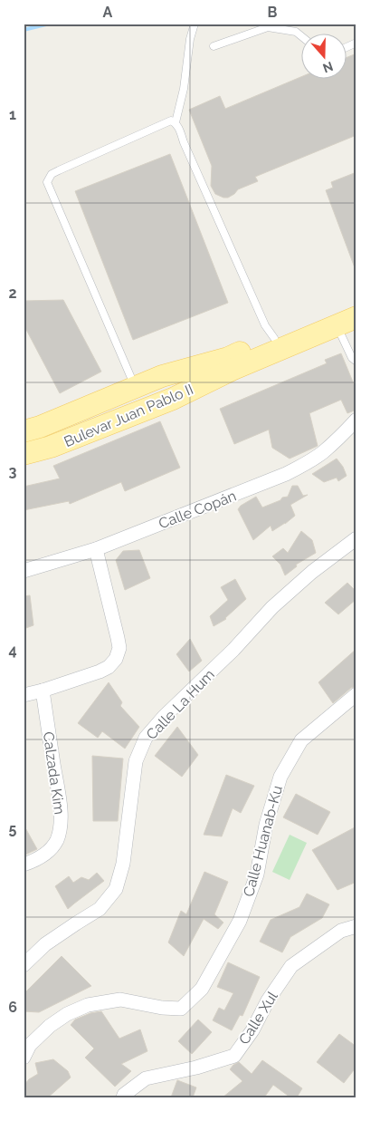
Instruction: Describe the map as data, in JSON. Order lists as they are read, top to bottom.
{
  "streets": {
    "main road": ["Bulevar Juan Pablo II"],
    "street": [
      "Calle Copán",
      "Calle La Hum",
      "Calzada Kim",
      "Calle Huanab-Ku",
      "Calle Xul"
    ]
  },
  "north": "bottom",
  "grid": {
    "columns": ["A", "B"],
    "rows": [
      "1",
      "2",
      "3",
      "4",
      "5",
      "6"
    ]
  }
}
